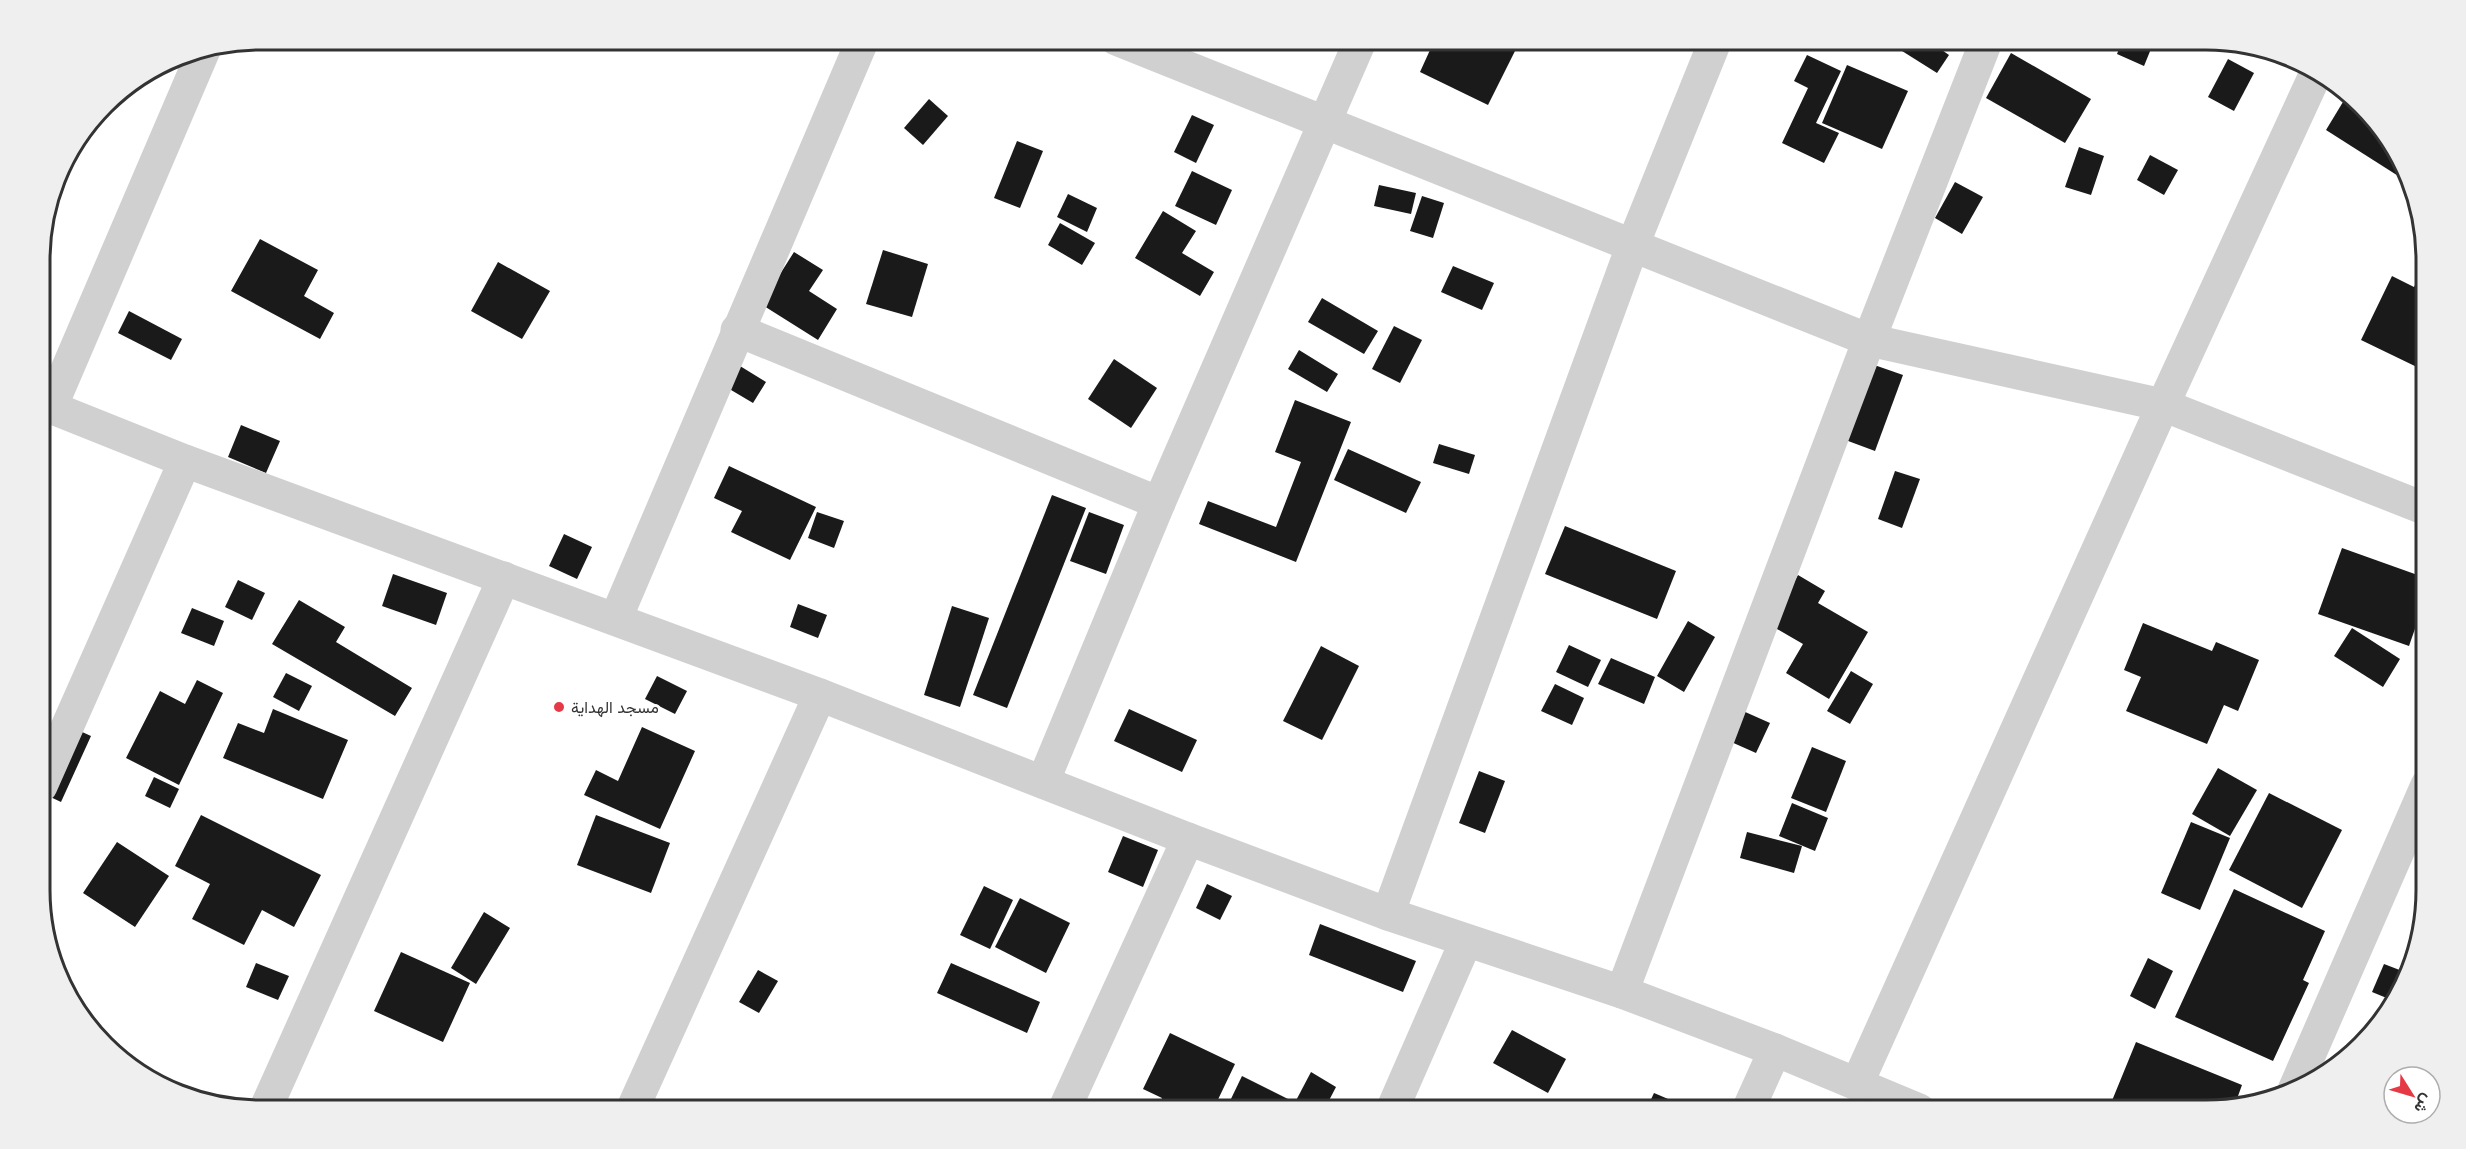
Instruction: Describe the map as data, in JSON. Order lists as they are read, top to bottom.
{
  "places": ["مسجد الهداية"],
  "north": "bottom right"
}
